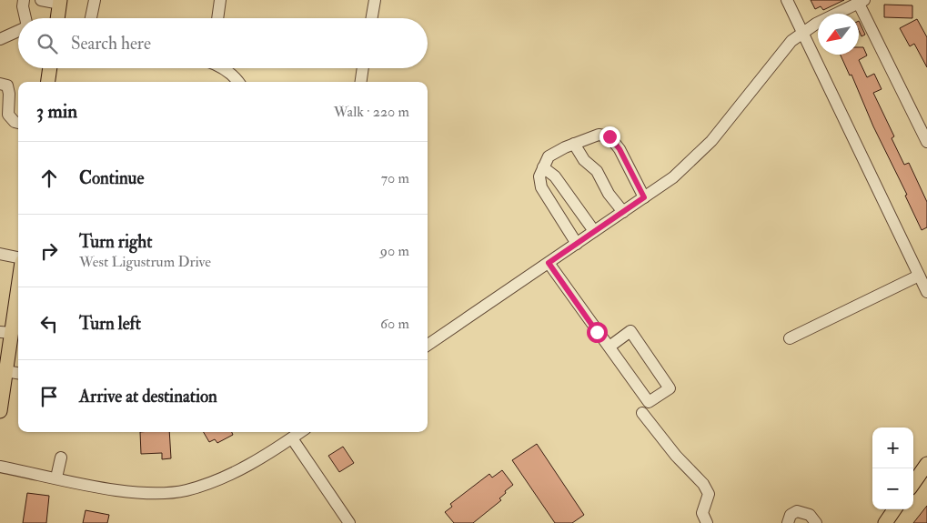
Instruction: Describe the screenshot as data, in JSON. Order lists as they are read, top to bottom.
{
  "north": "bottom left",
  "page": {
    "search": "Search here",
    "heading": ["3 min", "Walk · 220 m"],
    "list": [
      ["Continue", "70 m"],
      ["Turn right", "West Ligustrum Drive", "90 m"],
      ["Turn left", "60 m"],
      "Arrive at destination"
    ],
    "map_buttons": ["+", "−"]
  }
}
